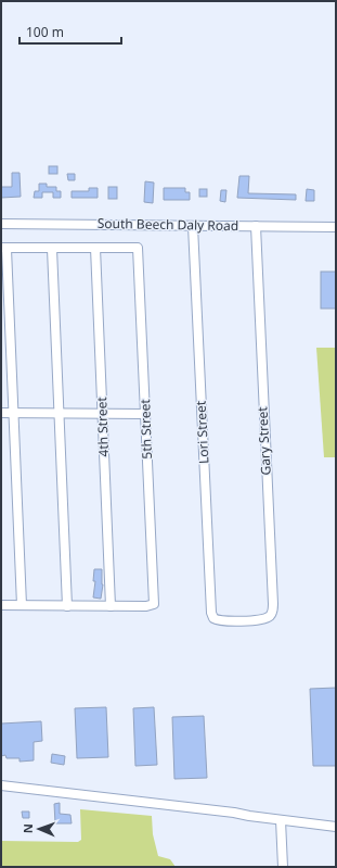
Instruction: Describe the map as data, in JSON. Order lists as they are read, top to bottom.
{
  "streets": {
    "street": [
      "South Beech Daly Road",
      "4th Street",
      "5th Street",
      "Lori Street",
      "Gary Street"
    ]
  },
  "crossings": [
    ["South Beech Daly Road", "Lori Street"],
    ["South Beech Daly Road", "Gary Street"],
    ["4th Street", "5th Street"],
    ["Lori Street", "Gary Street"]
  ],
  "scale_bar": "100 m",
  "north": "left"
}
